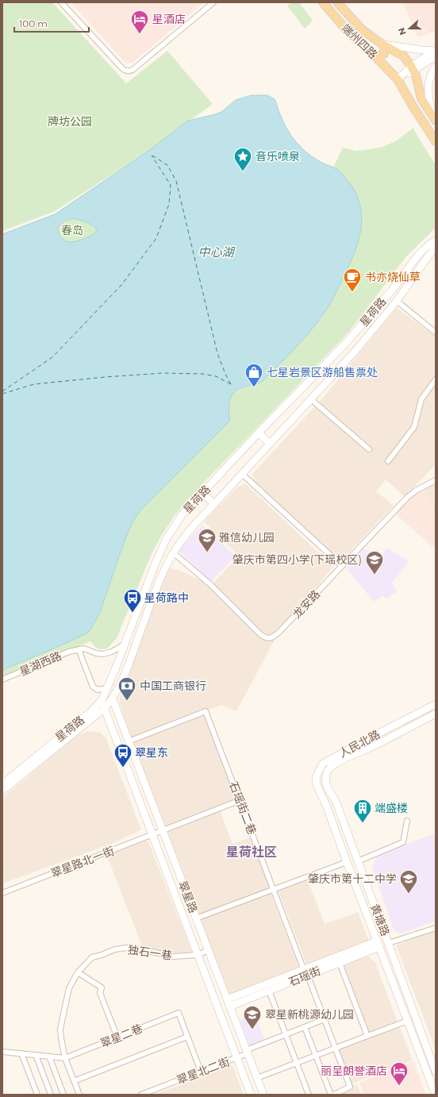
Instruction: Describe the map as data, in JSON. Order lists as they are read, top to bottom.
{
  "streets": {
    "main road": ["端州四路"],
    "street": [
      "星荷路",
      "龙安路",
      "星湖西路",
      "人民北路",
      "石瑶街二巷",
      "翠星路北一街",
      "翠星路",
      "黄塘路",
      "独石一巷",
      "石瑶街",
      "翠星二巷",
      "翠星北二街"
    ]
  },
  "crossings": [
    ["星荷路", "龙安路"],
    ["星荷路", "翠星路"],
    ["人民北路", "黄塘路"],
    ["石瑶街二巷", "翠星路北一街"],
    ["石瑶街二巷", "翠星路"],
    ["石瑶街二巷", "石瑶街"],
    ["石瑶街二巷", "翠星北二街"],
    ["翠星路北一街", "翠星路"],
    ["翠星路", "独石一巷"],
    ["翠星路", "石瑶街"],
    ["翠星路", "翠星北二街"],
    ["黄塘路", "石瑶街"]
  ],
  "districts": ["星荷社区"],
  "water": ["中心湖"],
  "parks": ["牌坊公园", "春岛"],
  "places": {
    "hotel": ["星酒店", "丽呈朗誉酒店"],
    "place": ["音乐喷泉"],
    "cafe": ["书亦烧仙草"],
    "shop": ["七星岩景区游船售票处"],
    "school or university": [
      "雅信幼儿园",
      "肇庆市第四小学(下瑶校区)",
      "肇庆市第十二中学",
      "翠星新桃源幼儿园"
    ],
    "bus stop": ["星荷路中", "翠星东"],
    "bank": ["中国工商银行"],
    "building": ["端盛楼"]
  },
  "scale_bar": "100 m",
  "north": "left"
}
